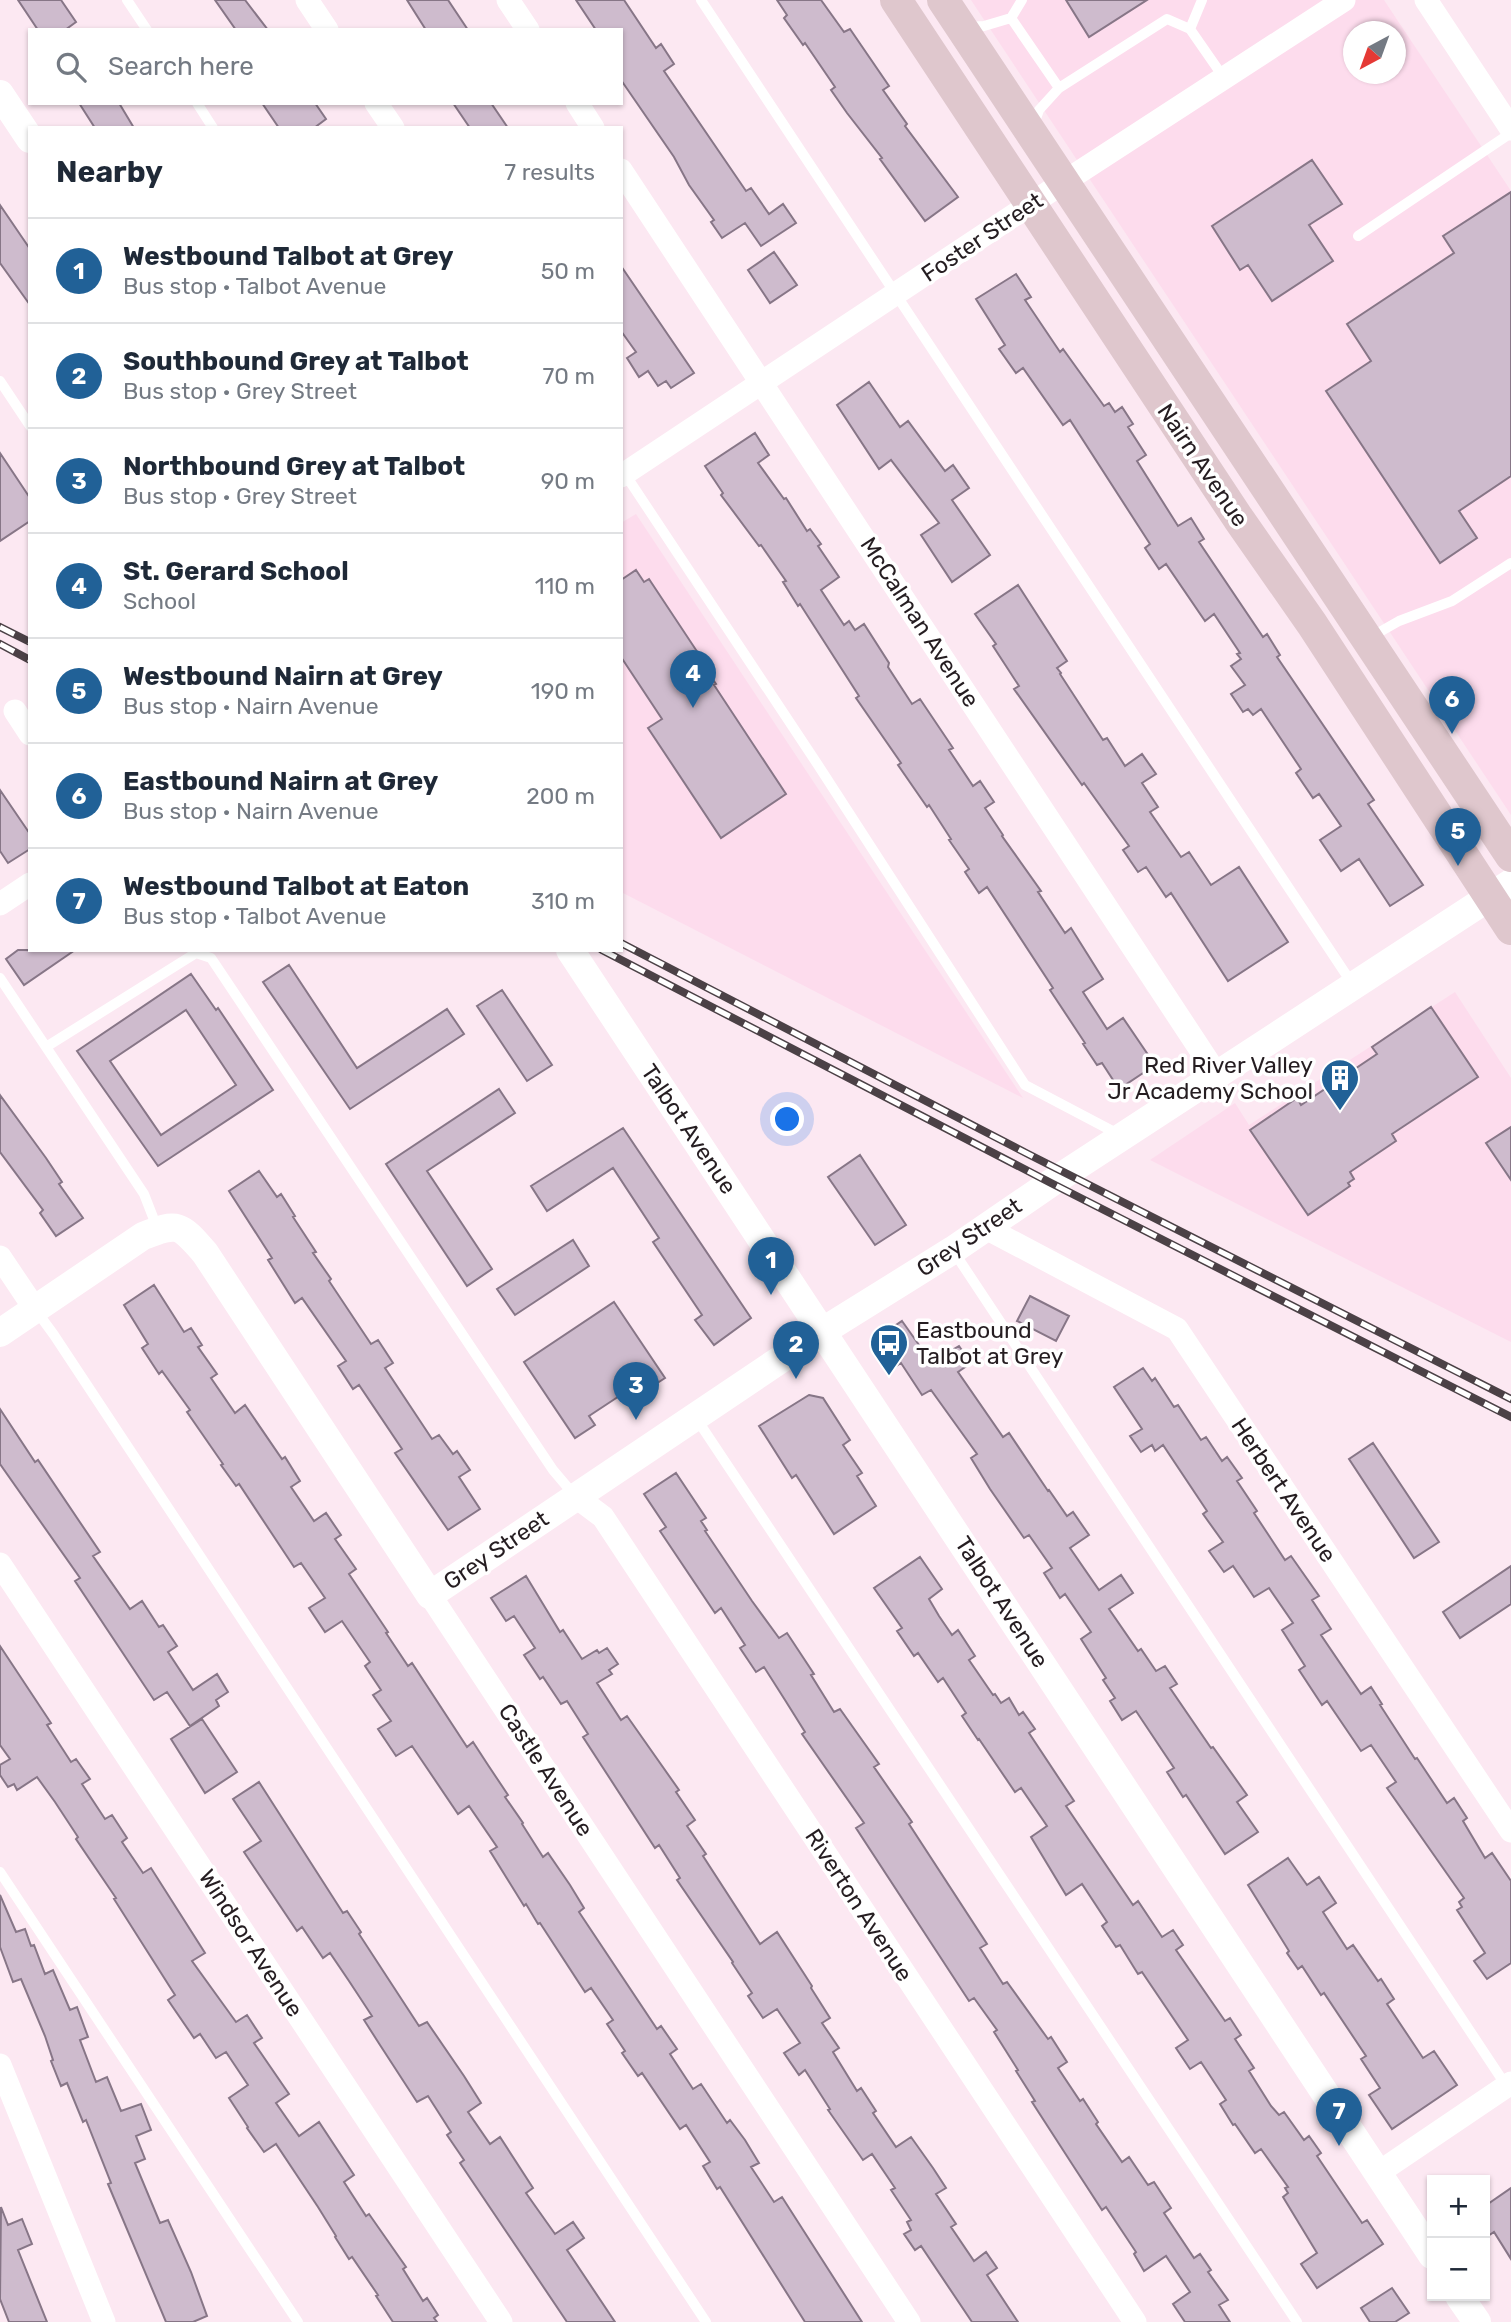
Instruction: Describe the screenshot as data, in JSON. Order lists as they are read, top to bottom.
{
  "streets": {
    "main road": ["Nairn Avenue"],
    "street": [
      "Foster Street",
      "McCalman Avenue",
      "Talbot Avenue",
      "Grey Street",
      "Herbert Avenue",
      "Castle Avenue",
      "Riverton Avenue",
      "Windsor Avenue"
    ]
  },
  "crossings": [
    ["Foster Street", "Nairn Avenue"],
    ["Foster Street", "McCalman Avenue"],
    ["Nairn Avenue", "Grey Street"],
    ["McCalman Avenue", "Grey Street"],
    ["Talbot Avenue", "Grey Street"],
    ["Grey Street", "Herbert Avenue"],
    ["Grey Street", "Castle Avenue"],
    ["Grey Street", "Riverton Avenue"]
  ],
  "places": {
    "building": ["Red River Valley Jr Academy School"],
    "bus stop": ["Eastbound Talbot at Grey"]
  },
  "north": "bottom left",
  "page": {
    "search": "Search here",
    "heading": ["Nearby", "7 results"],
    "list": [
      {
        "mark": "1",
        "name": "Westbound Talbot at Grey",
        "note": "Bus stop · Talbot Avenue",
        "value": "50 m"
      },
      {
        "mark": "2",
        "name": "Southbound Grey at Talbot",
        "note": "Bus stop · Grey Street",
        "value": "70 m"
      },
      {
        "mark": "3",
        "name": "Northbound Grey at Talbot",
        "note": "Bus stop · Grey Street",
        "value": "90 m"
      },
      {
        "mark": "4",
        "name": "St. Gerard School",
        "note": "School",
        "value": "110 m"
      },
      {
        "mark": "5",
        "name": "Westbound Nairn at Grey",
        "note": "Bus stop · Nairn Avenue",
        "value": "190 m"
      },
      {
        "mark": "6",
        "name": "Eastbound Nairn at Grey",
        "note": "Bus stop · Nairn Avenue",
        "value": "200 m"
      },
      {
        "mark": "7",
        "name": "Westbound Talbot at Eaton",
        "note": "Bus stop · Talbot Avenue",
        "value": "310 m"
      }
    ],
    "pins": [
      "4",
      "6",
      "5",
      "1",
      "2",
      "3",
      "7"
    ],
    "map_buttons": ["+", "−"]
  }
}
